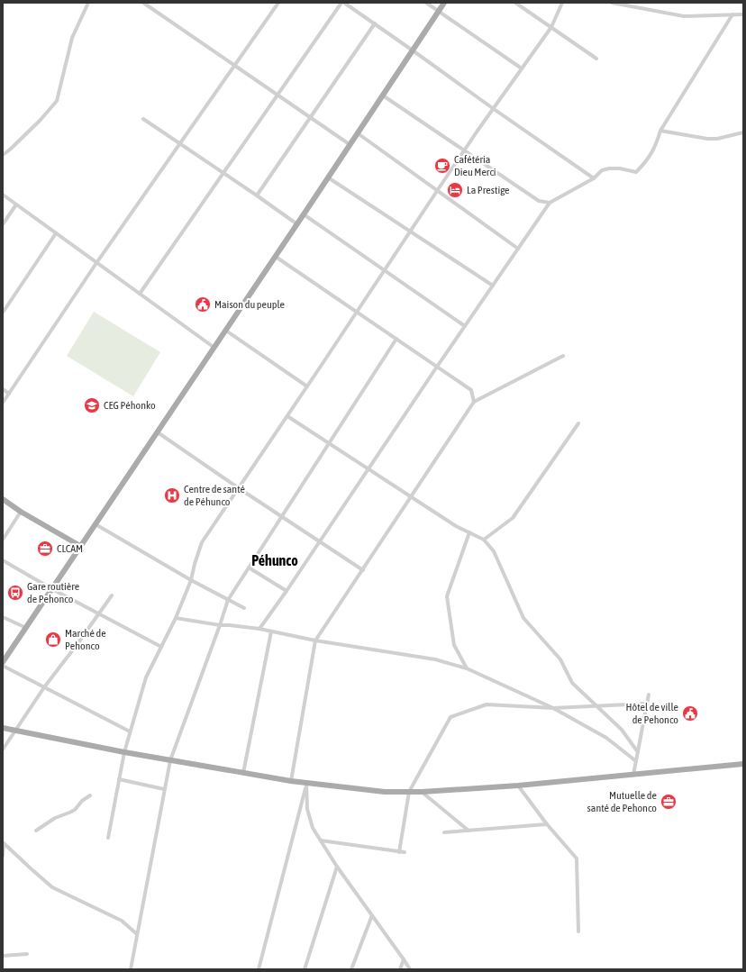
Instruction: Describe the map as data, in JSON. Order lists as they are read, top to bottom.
{
  "districts": ["Péhunco"],
  "places": {
    "cafe": ["Cafétéria Dieu Merci"],
    "hotel": ["La Prestige"],
    "public building": ["Maison du peuple", "Hôtel de ville de Pehonco"],
    "school or university": ["CEG Péhonko"],
    "hospital": ["Centre de santé de Péhunco"],
    "office": ["CLCAM", "Mutuelle de santé de Pehonco"],
    "bus stop": ["Gare routière de Pehonco"],
    "shop": ["Marché de Pehonco"]
  }
}
